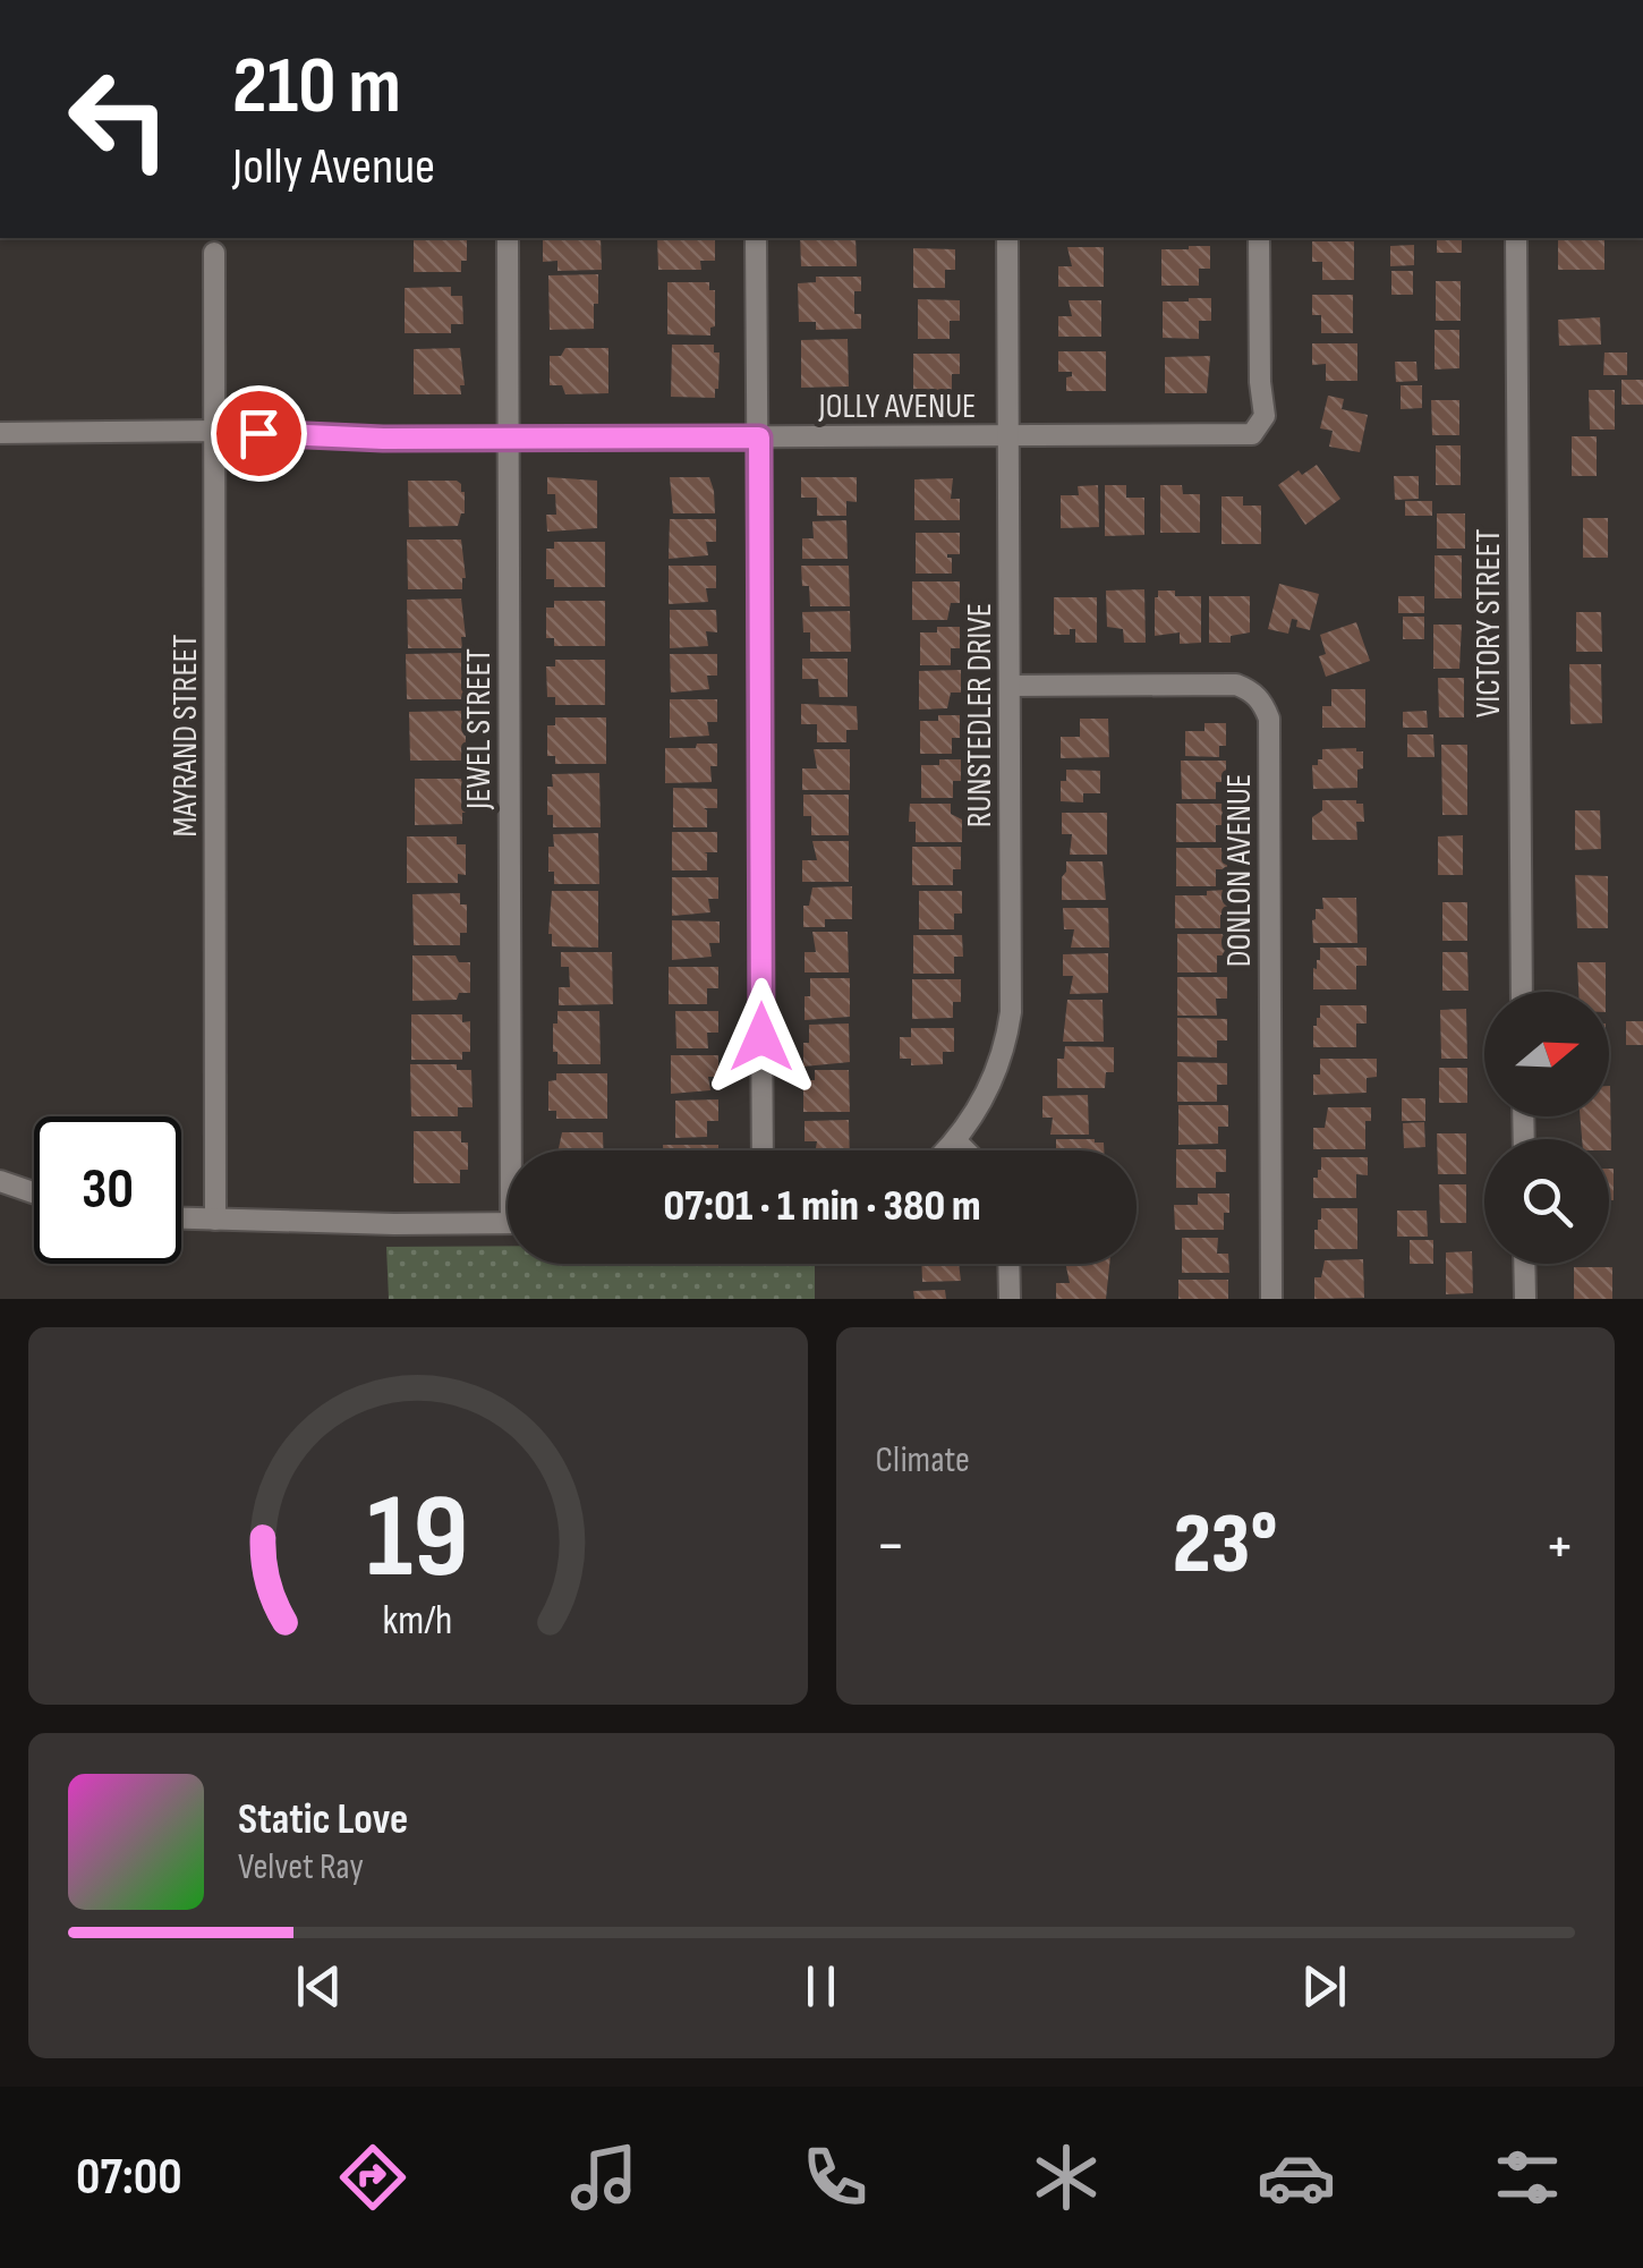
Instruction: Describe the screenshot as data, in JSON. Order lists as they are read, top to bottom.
{
  "streets": {
    "street": [
      "JOLLY AVENUE",
      "VICTORY STREET",
      "RUNSTEDLER DRIVE",
      "JEWEL STREET",
      "MAYRAND STREET",
      "DONLON AVENUE"
    ]
  },
  "crossings": [
    ["JOLLY AVENUE", "RUNSTEDLER DRIVE"],
    ["JOLLY AVENUE", "JEWEL STREET"],
    ["JOLLY AVENUE", "MAYRAND STREET"],
    ["RUNSTEDLER DRIVE", "DONLON AVENUE"]
  ],
  "north": "right",
  "page": {
    "turn": ["210 m", "Jolly Avenue"],
    "limit": "30",
    "trip": "07:01 · 1 min · 380 m",
    "tile": "Climate",
    "heat": ["−", "23°", "+"],
    "song": ["Static Love", "Velvet Ray"],
    "tabs": "07:00",
    "gauge": ["19", "km/h"]
  }
}
